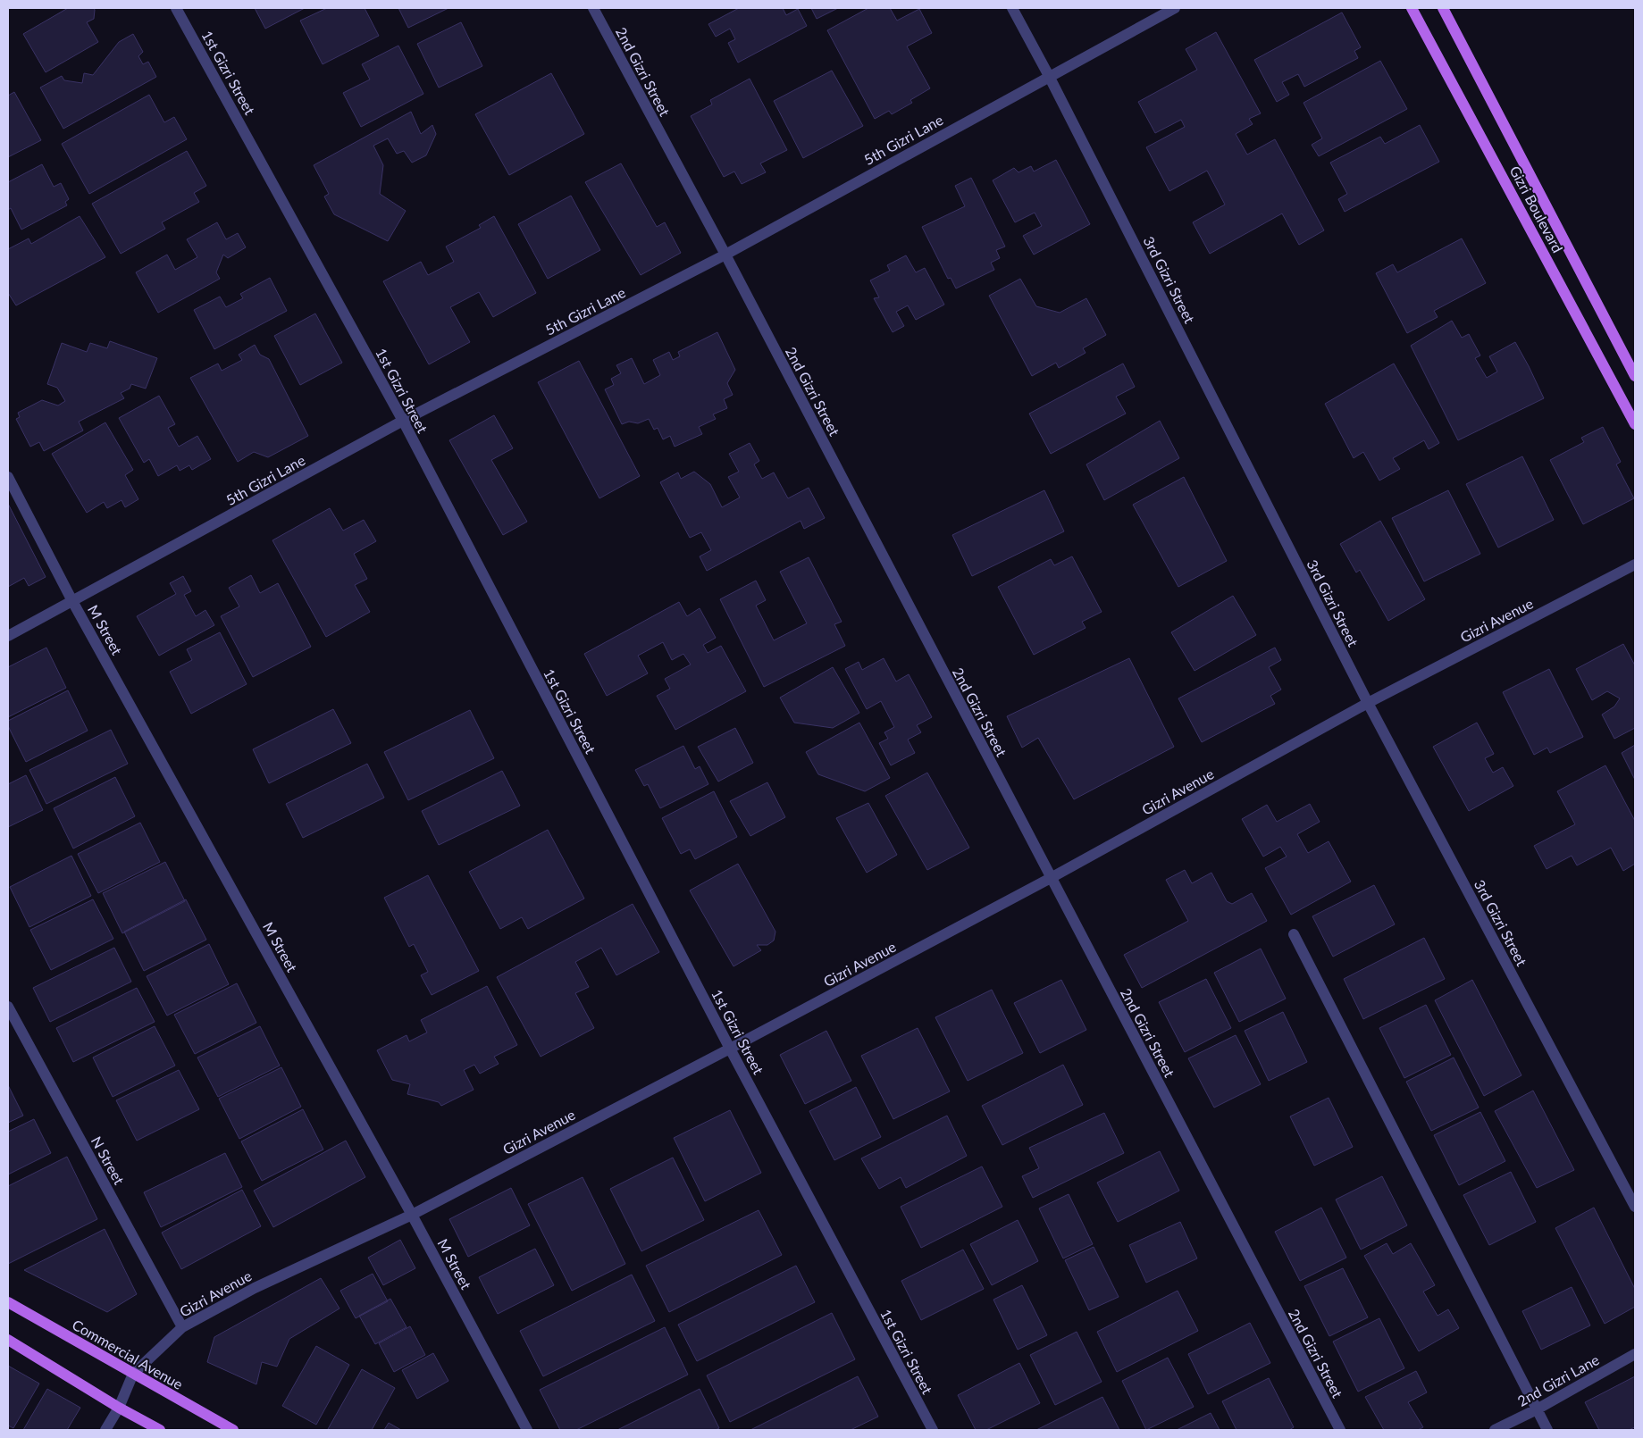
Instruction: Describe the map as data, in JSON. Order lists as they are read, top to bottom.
{
  "streets": {
    "main road": ["Gizri Boulevard", "Commercial Avenue"],
    "street": [
      "2nd Gizri Street",
      "1st Gizri Street",
      "5th Gizri Lane",
      "3rd Gizri Street",
      "Gizri Avenue",
      "M Street",
      "N Street",
      "2nd Gizri Lane"
    ]
  },
  "crossings": [
    ["2nd Gizri Street", "5th Gizri Lane"],
    ["2nd Gizri Street", "Gizri Avenue"],
    ["1st Gizri Street", "5th Gizri Lane"],
    ["1st Gizri Street", "Gizri Avenue"],
    ["5th Gizri Lane", "3rd Gizri Street"],
    ["5th Gizri Lane", "M Street"],
    ["3rd Gizri Street", "Gizri Avenue"],
    ["Gizri Avenue", "M Street"],
    ["Gizri Avenue", "N Street"],
    ["Gizri Avenue", "Commercial Avenue"]
  ]
}
